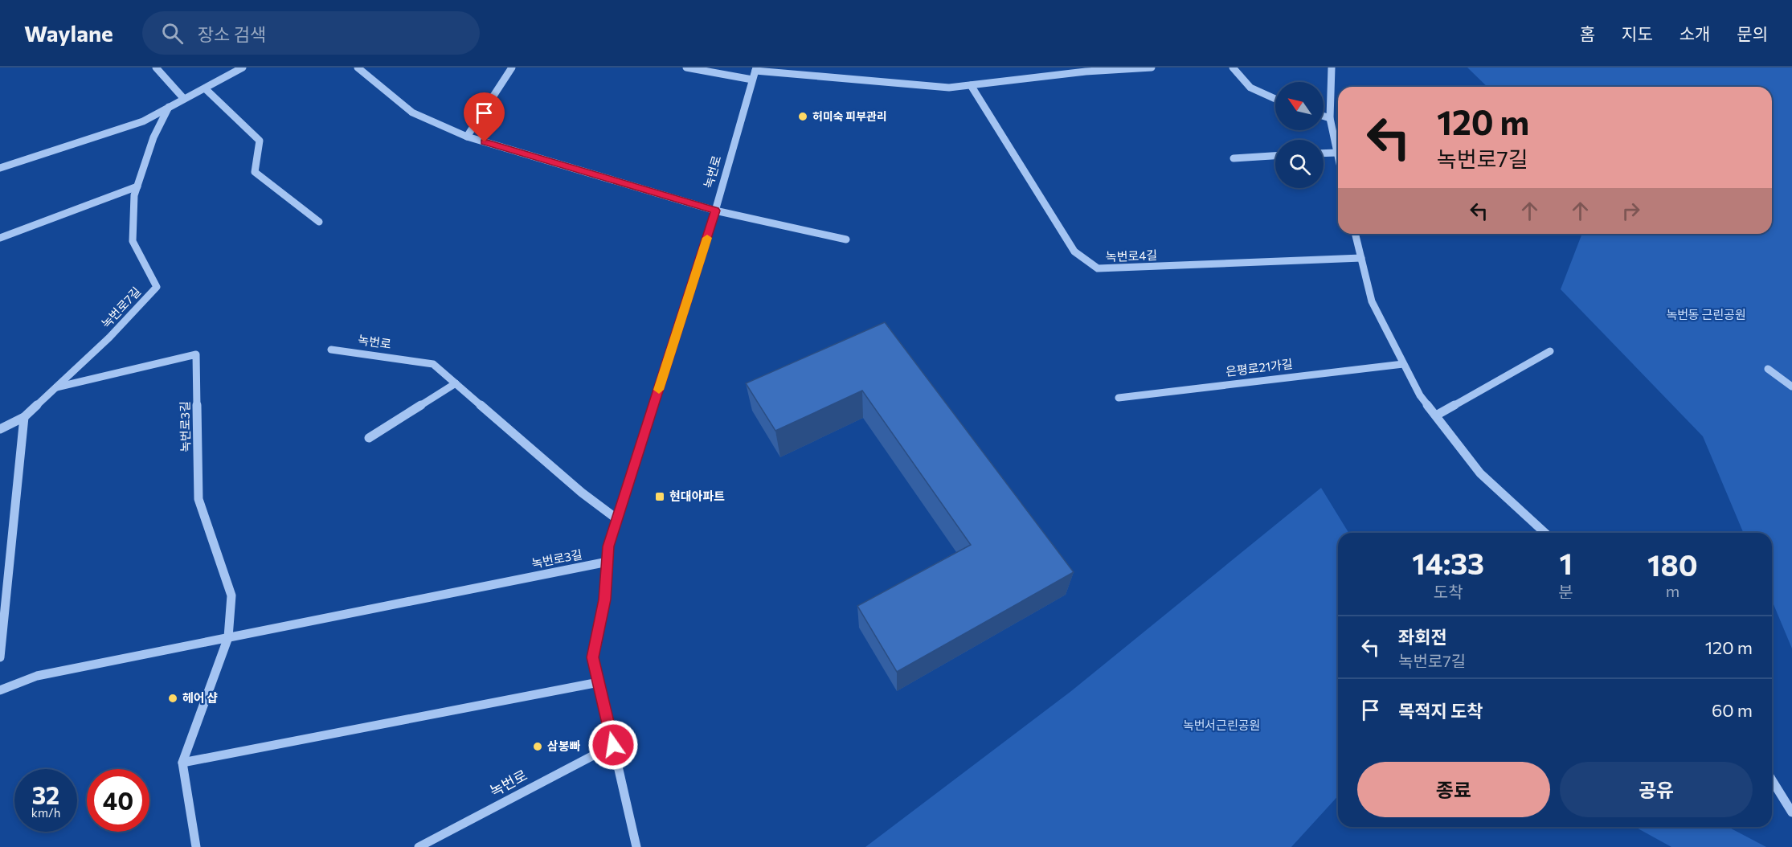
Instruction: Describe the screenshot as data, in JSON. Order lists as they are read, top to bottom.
{
  "streets": {
    "street": [
      "녹번로",
      "녹번로4길",
      "녹번로7길",
      "은평로21가길",
      "녹번로3길"
    ]
  },
  "crossings": [
    ["녹번로", "녹번로3길"],
    ["녹번로7길", "녹번로3길"]
  ],
  "parks": ["녹번동 근린공원", "녹번서근린공원"],
  "places": {
    "other": ["허미숙 피부관리", "헤어 샵", "삼봉빠"],
    "transit": ["현대아파트"]
  },
  "north": "top left",
  "page": {
    "header": "Waylane",
    "search": "장소 검색",
    "nav": [
      "홈",
      "지도",
      "소개",
      "문의"
    ],
    "turn": ["120 m", "녹번로7길"],
    "eta": [
      "14:33",
      "도착",
      "1",
      "분",
      "180",
      "m"
    ],
    "list": [
      {
        "name": "좌회전",
        "note": "녹번로7길",
        "value": "120 m"
      },
      {
        "name": "목적지 도착",
        "value": "60 m"
      }
    ],
    "buttons": ["종료", "공유"],
    "speed": "32 km/h",
    "limit": "40"
  }
}
